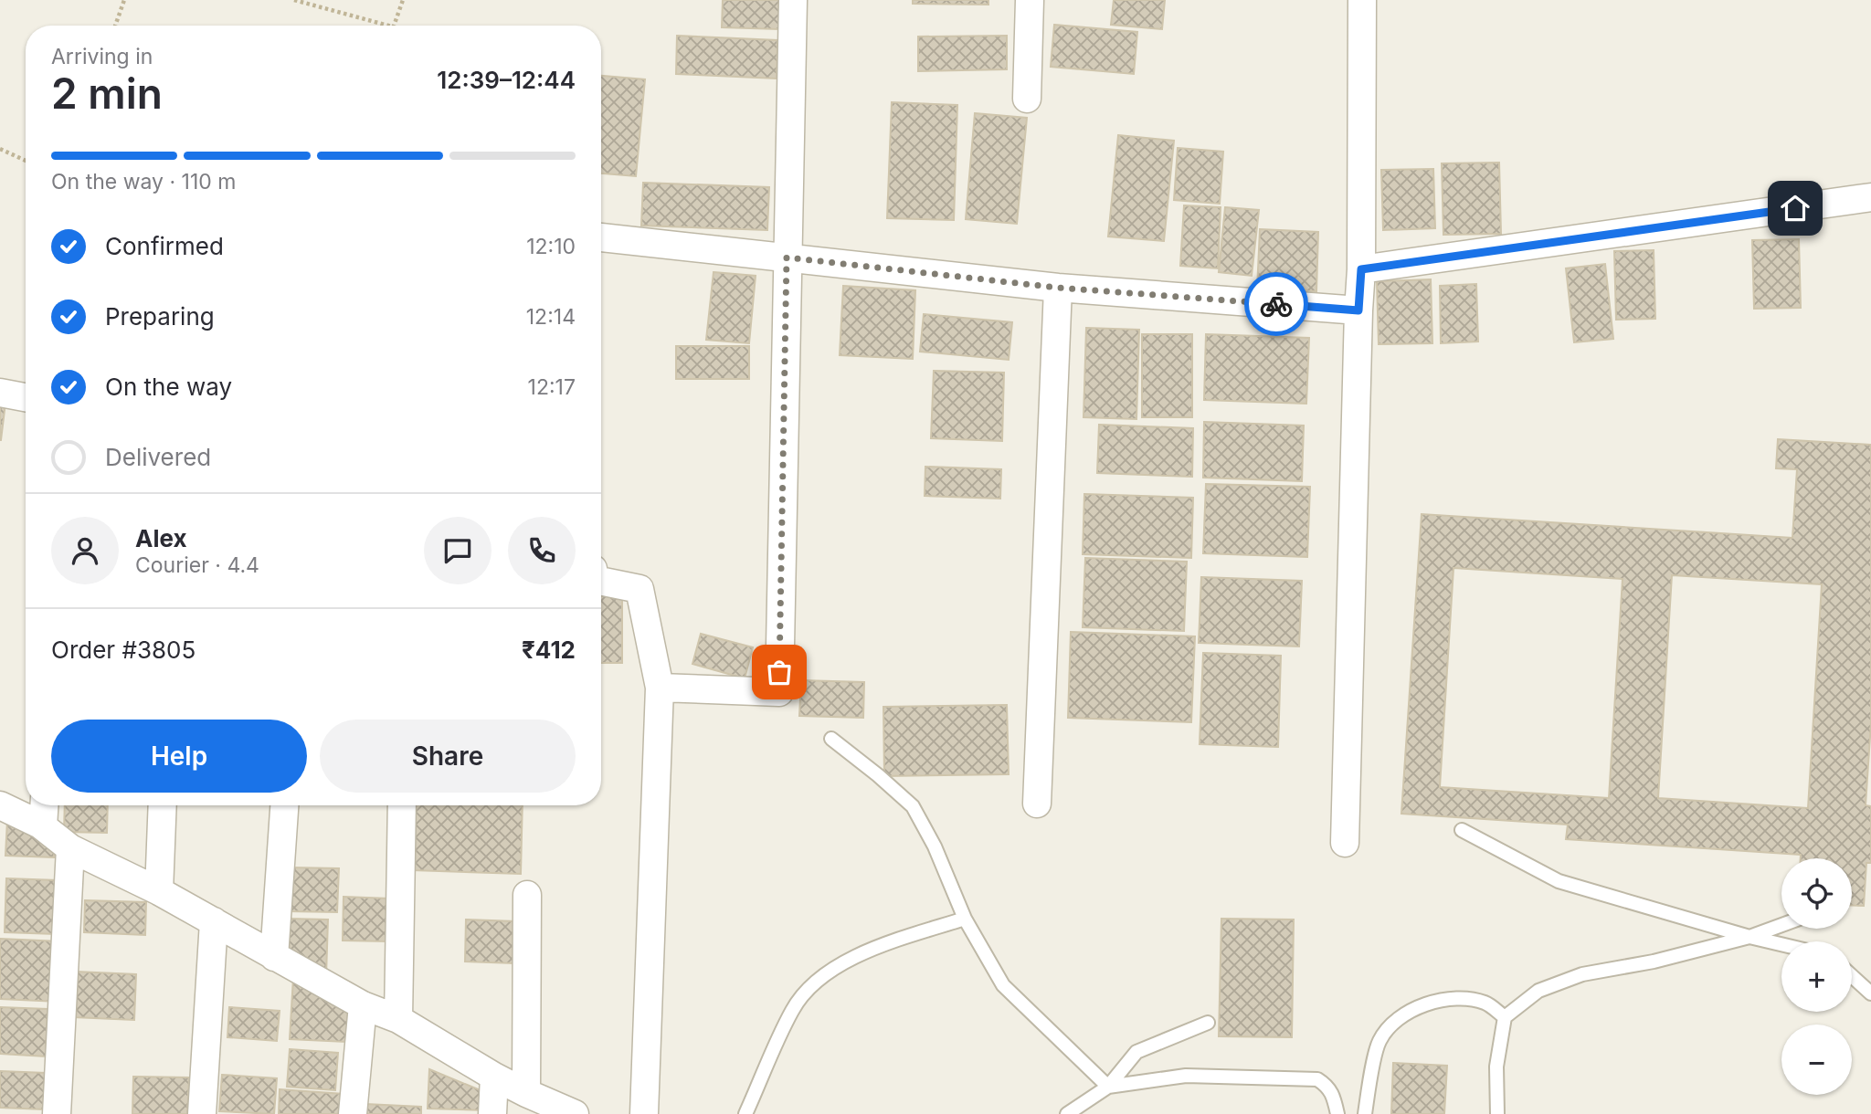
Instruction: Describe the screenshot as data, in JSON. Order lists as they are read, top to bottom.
{
  "page": {
    "heading": ["2 min", "Arriving in", "12:39–12:44"],
    "panel": [
      "Alex",
      "Courier · 4.4",
      "Order #3805",
      "₹412"
    ],
    "bar": "On the way · 110 m",
    "list": [
      ["Confirmed", "12:10"],
      ["Preparing", "12:14"],
      ["On the way", "12:17"],
      "Delivered"
    ],
    "buttons": ["Help", "Share"],
    "map_buttons": ["+", "−"]
  }
}
